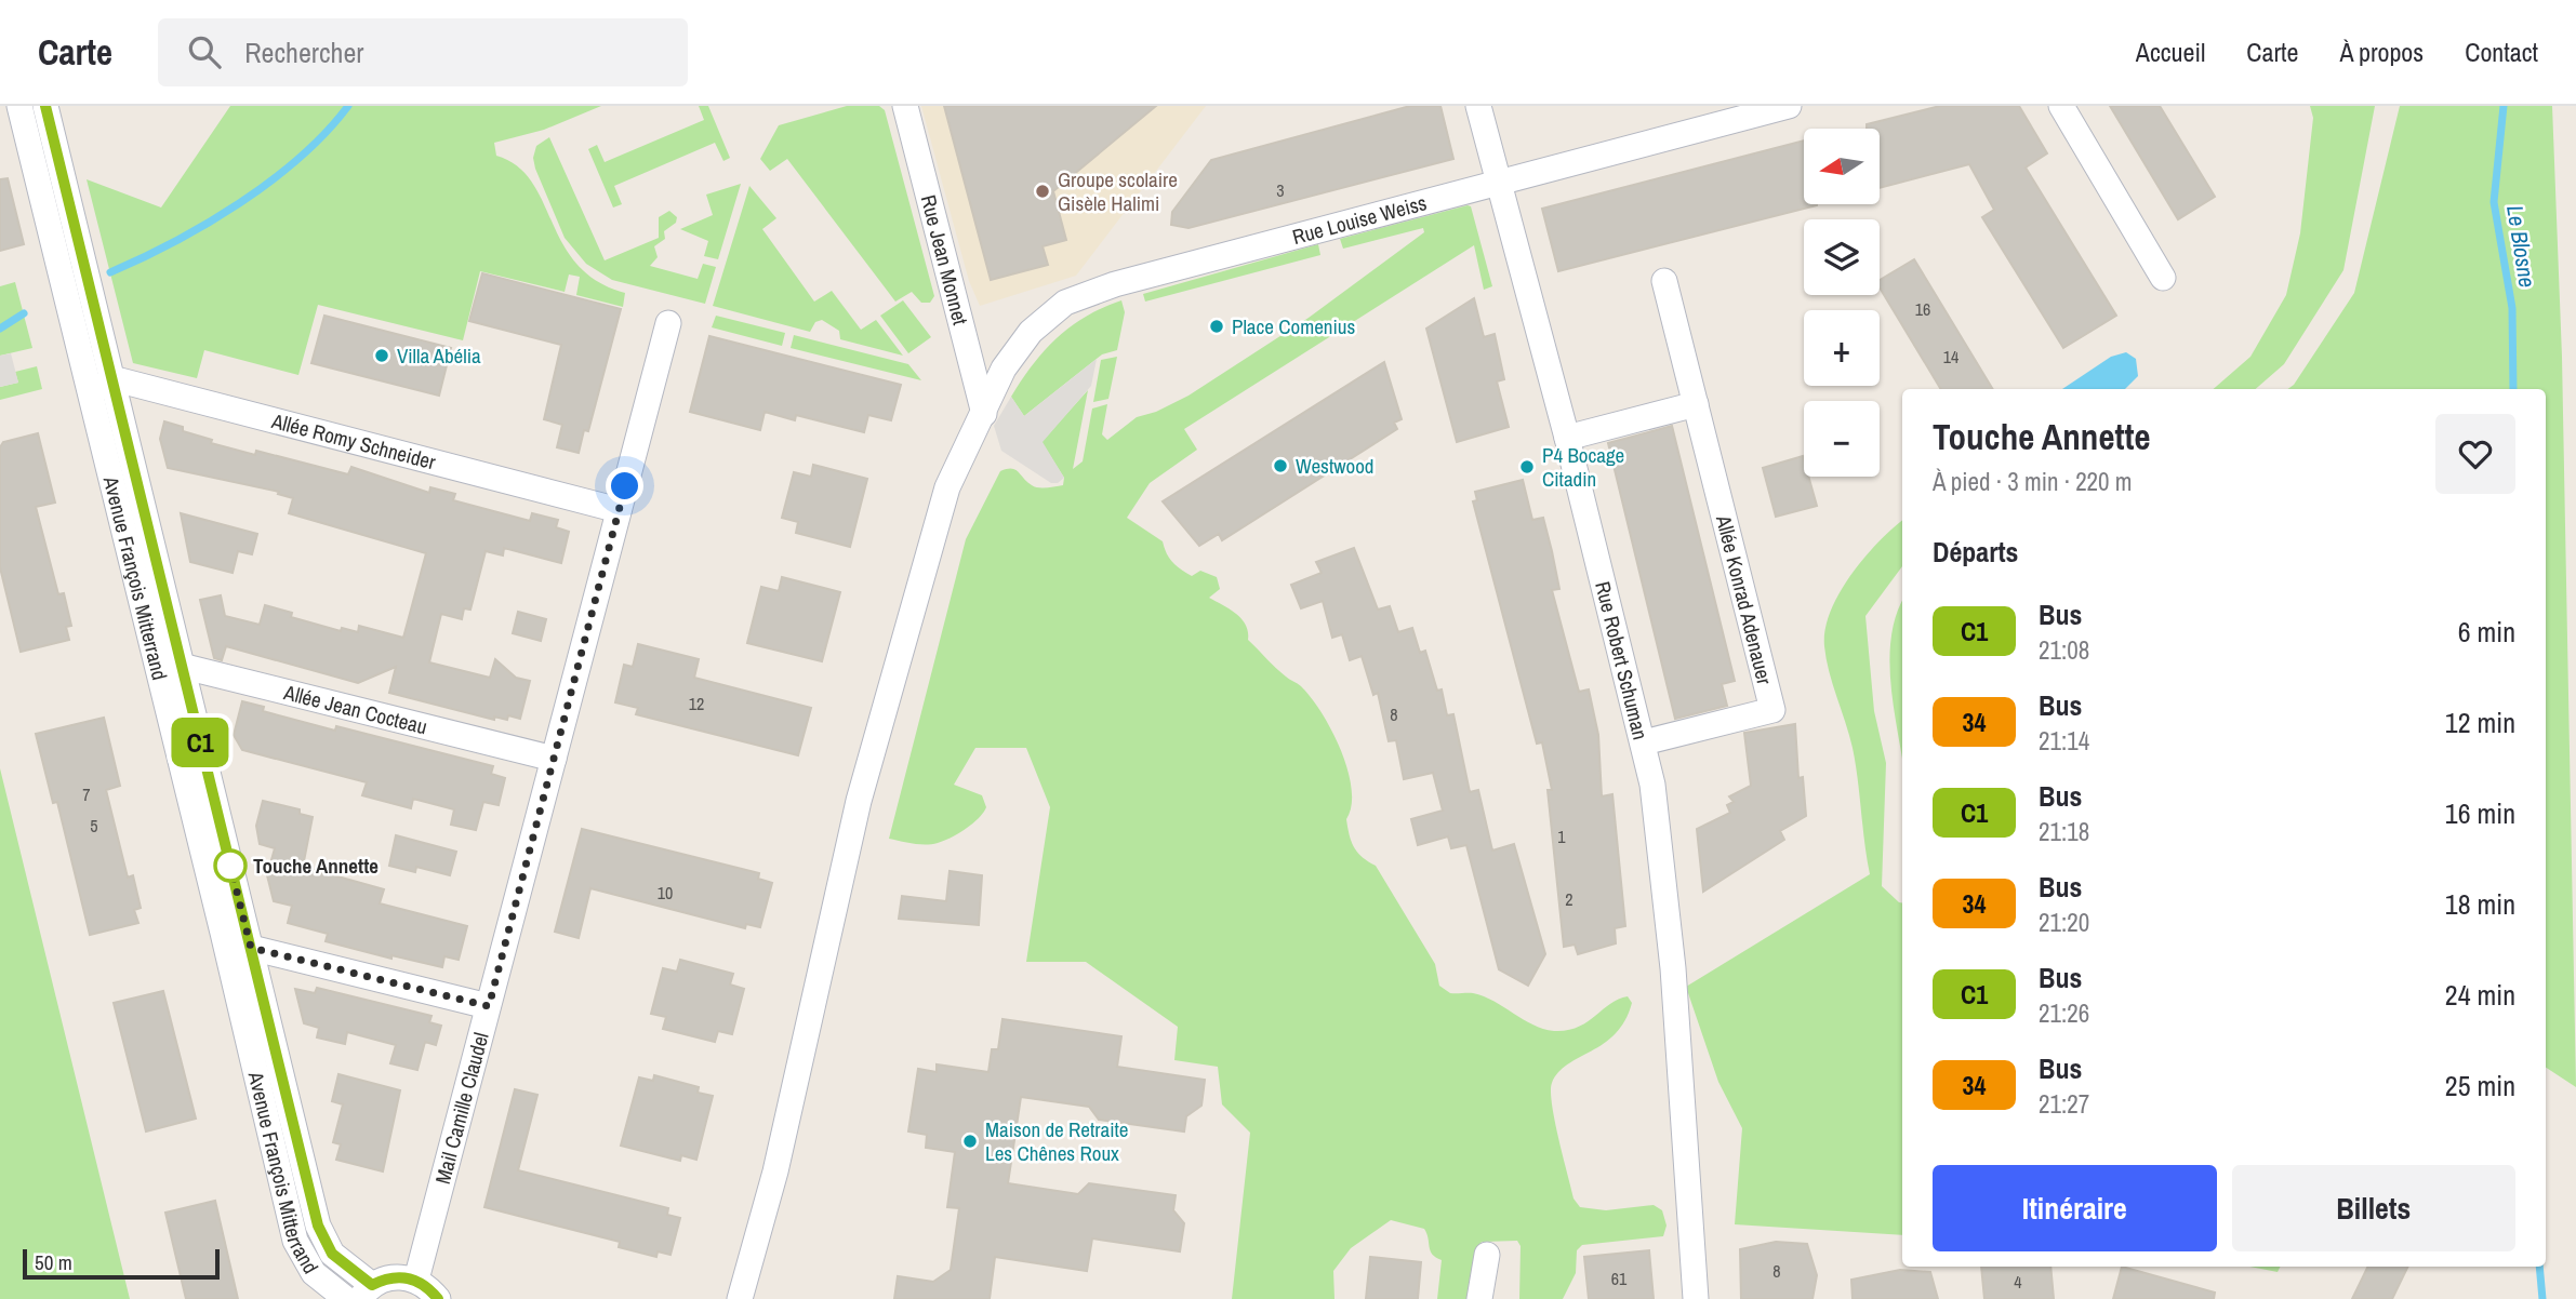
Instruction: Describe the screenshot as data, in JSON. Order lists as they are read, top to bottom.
{
  "streets": {
    "street": [
      "Rue Louise Weiss",
      "Rue Jean Monnet",
      "Allée Romy Schneider",
      "Avenue François Mitterrand",
      "Allée Konrad Adenauer",
      "Rue Robert Schuman",
      "Allée Jean Cocteau",
      "Mail Camille Claudel"
    ]
  },
  "crossings": [
    ["Rue Louise Weiss", "Rue Jean Monnet"],
    ["Rue Louise Weiss", "Rue Robert Schuman"],
    ["Allée Romy Schneider", "Avenue François Mitterrand"],
    ["Allée Romy Schneider", "Mail Camille Claudel"],
    ["Avenue François Mitterrand", "Allée Jean Cocteau"],
    ["Allée Konrad Adenauer", "Rue Robert Schuman"],
    ["Allée Jean Cocteau", "Mail Camille Claudel"]
  ],
  "water": ["Le Blosne"],
  "places": [
    "Groupe scolaire Gisèle Halimi",
    "Place Comenius",
    "Villa Abélia",
    "Westwood",
    "P4 Bocage Citadin",
    "Touche Annette",
    "Maison de Retraite Les Chênes Roux"
  ],
  "lines": ["bus line C1"],
  "house_numbers": [
    "3",
    "16",
    "14",
    "12",
    "8",
    "7",
    "5",
    "1",
    "10",
    "2",
    "8",
    "61",
    "4"
  ],
  "scale_bar": "50 m",
  "north": "left",
  "page": {
    "header": "Carte",
    "search": "Rechercher",
    "nav": [
      "Accueil",
      "Carte",
      "À propos",
      "Contact"
    ],
    "on_map": "C1",
    "map_buttons": ["+", "−"],
    "heading": [
      ["Touche Annette", "À pied · 3 min · 220 m"],
      "Départs"
    ],
    "list": [
      {
        "mark": "C1",
        "name": "Bus",
        "note": "21:08",
        "value": "6 min"
      },
      {
        "mark": "34",
        "name": "Bus",
        "note": "21:14",
        "value": "12 min"
      },
      {
        "mark": "C1",
        "name": "Bus",
        "note": "21:18",
        "value": "16 min"
      },
      {
        "mark": "34",
        "name": "Bus",
        "note": "21:20",
        "value": "18 min"
      },
      {
        "mark": "C1",
        "name": "Bus",
        "note": "21:26",
        "value": "24 min"
      },
      {
        "mark": "34",
        "name": "Bus",
        "note": "21:27",
        "value": "25 min"
      }
    ],
    "buttons": ["Itinéraire", "Billets"],
    "scale": "50 m"
  }
}
